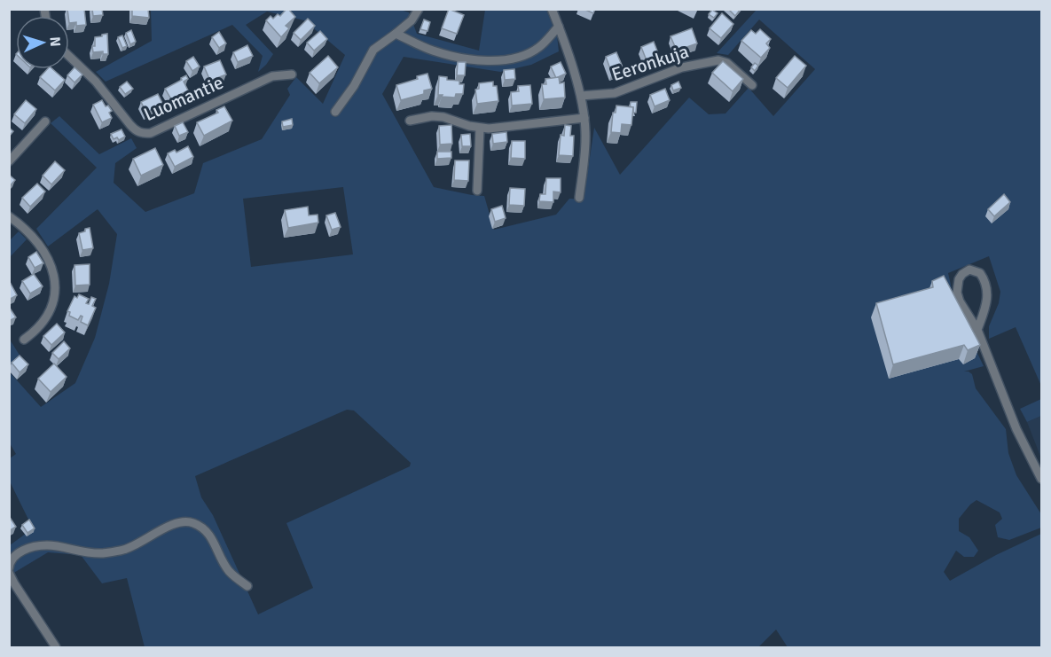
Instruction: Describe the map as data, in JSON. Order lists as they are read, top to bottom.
{
  "streets": {
    "street": ["Eeronkuja", "Luomantie"]
  },
  "north": "right"
}
